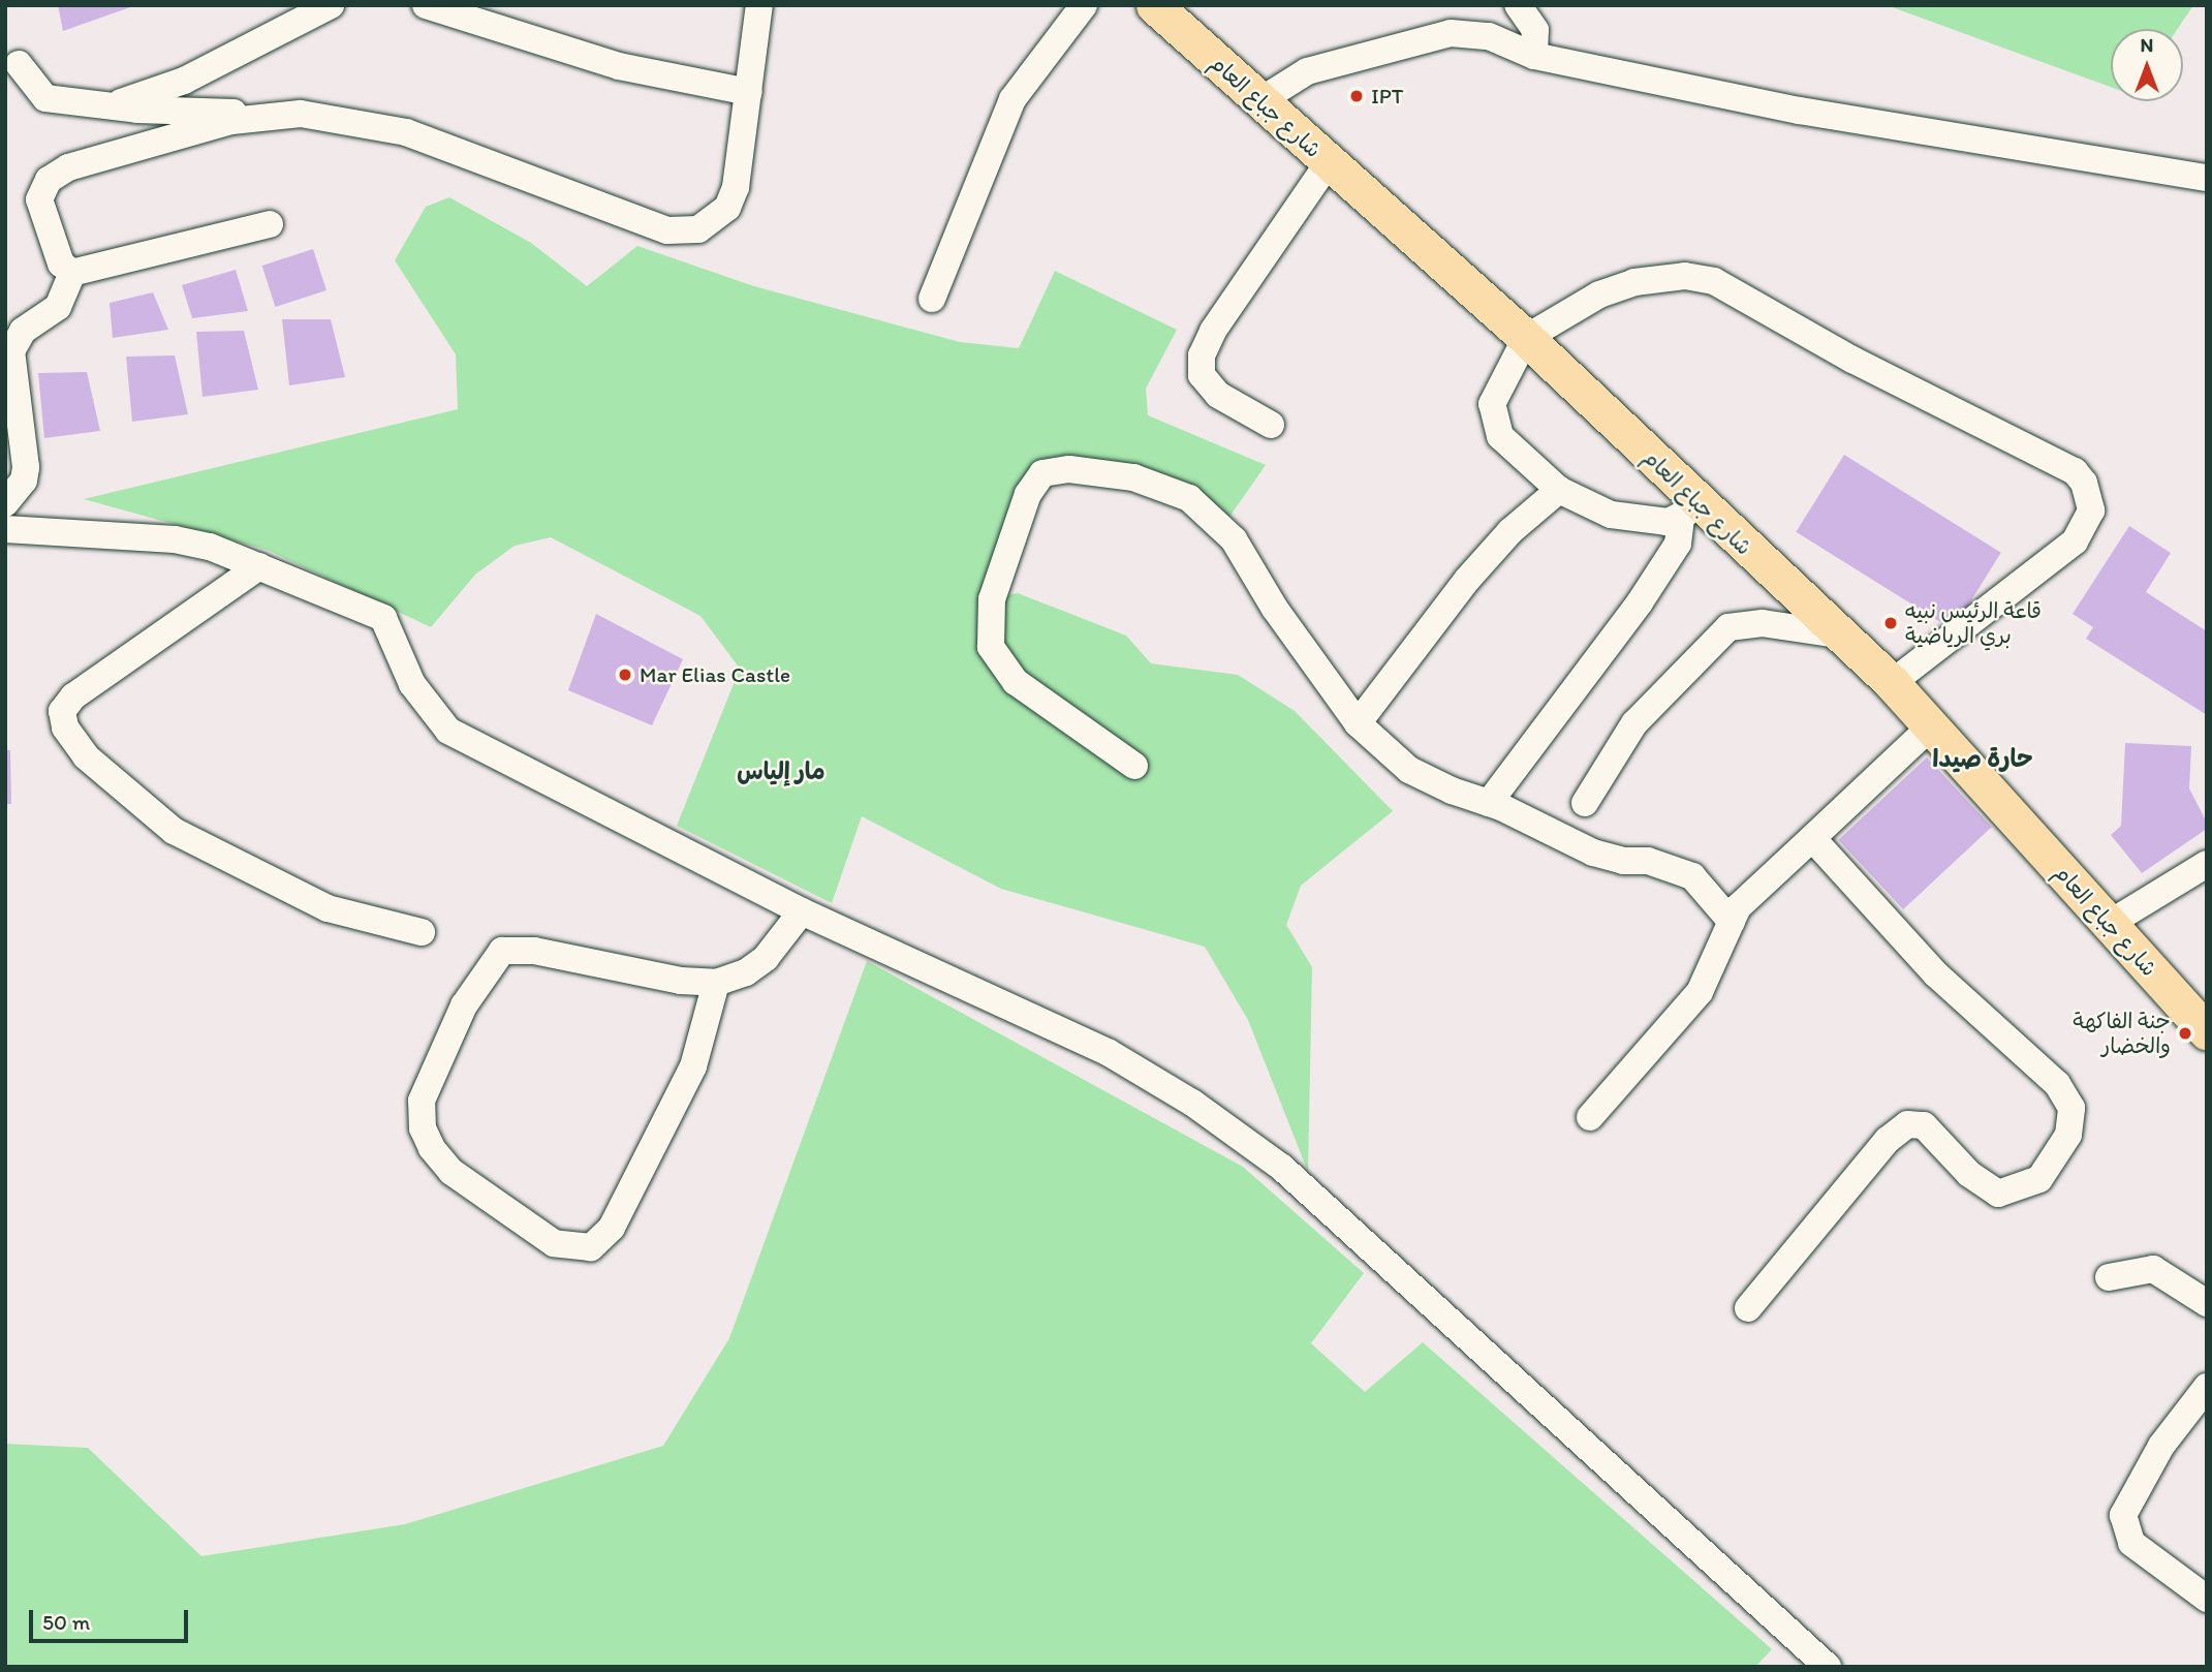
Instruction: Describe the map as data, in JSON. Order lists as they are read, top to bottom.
{
  "streets": {
    "main road": ["شارع جباع العام"]
  },
  "districts": ["حارة صيدا", "مار إلياس"],
  "places": [
    "IPT",
    "قاعة الرئيس نبيه بري الرياضية",
    "Mar Elias Castle",
    "جنة الفاكهة والخضار"
  ],
  "scale_bar": "50 m",
  "north": "top"
}
